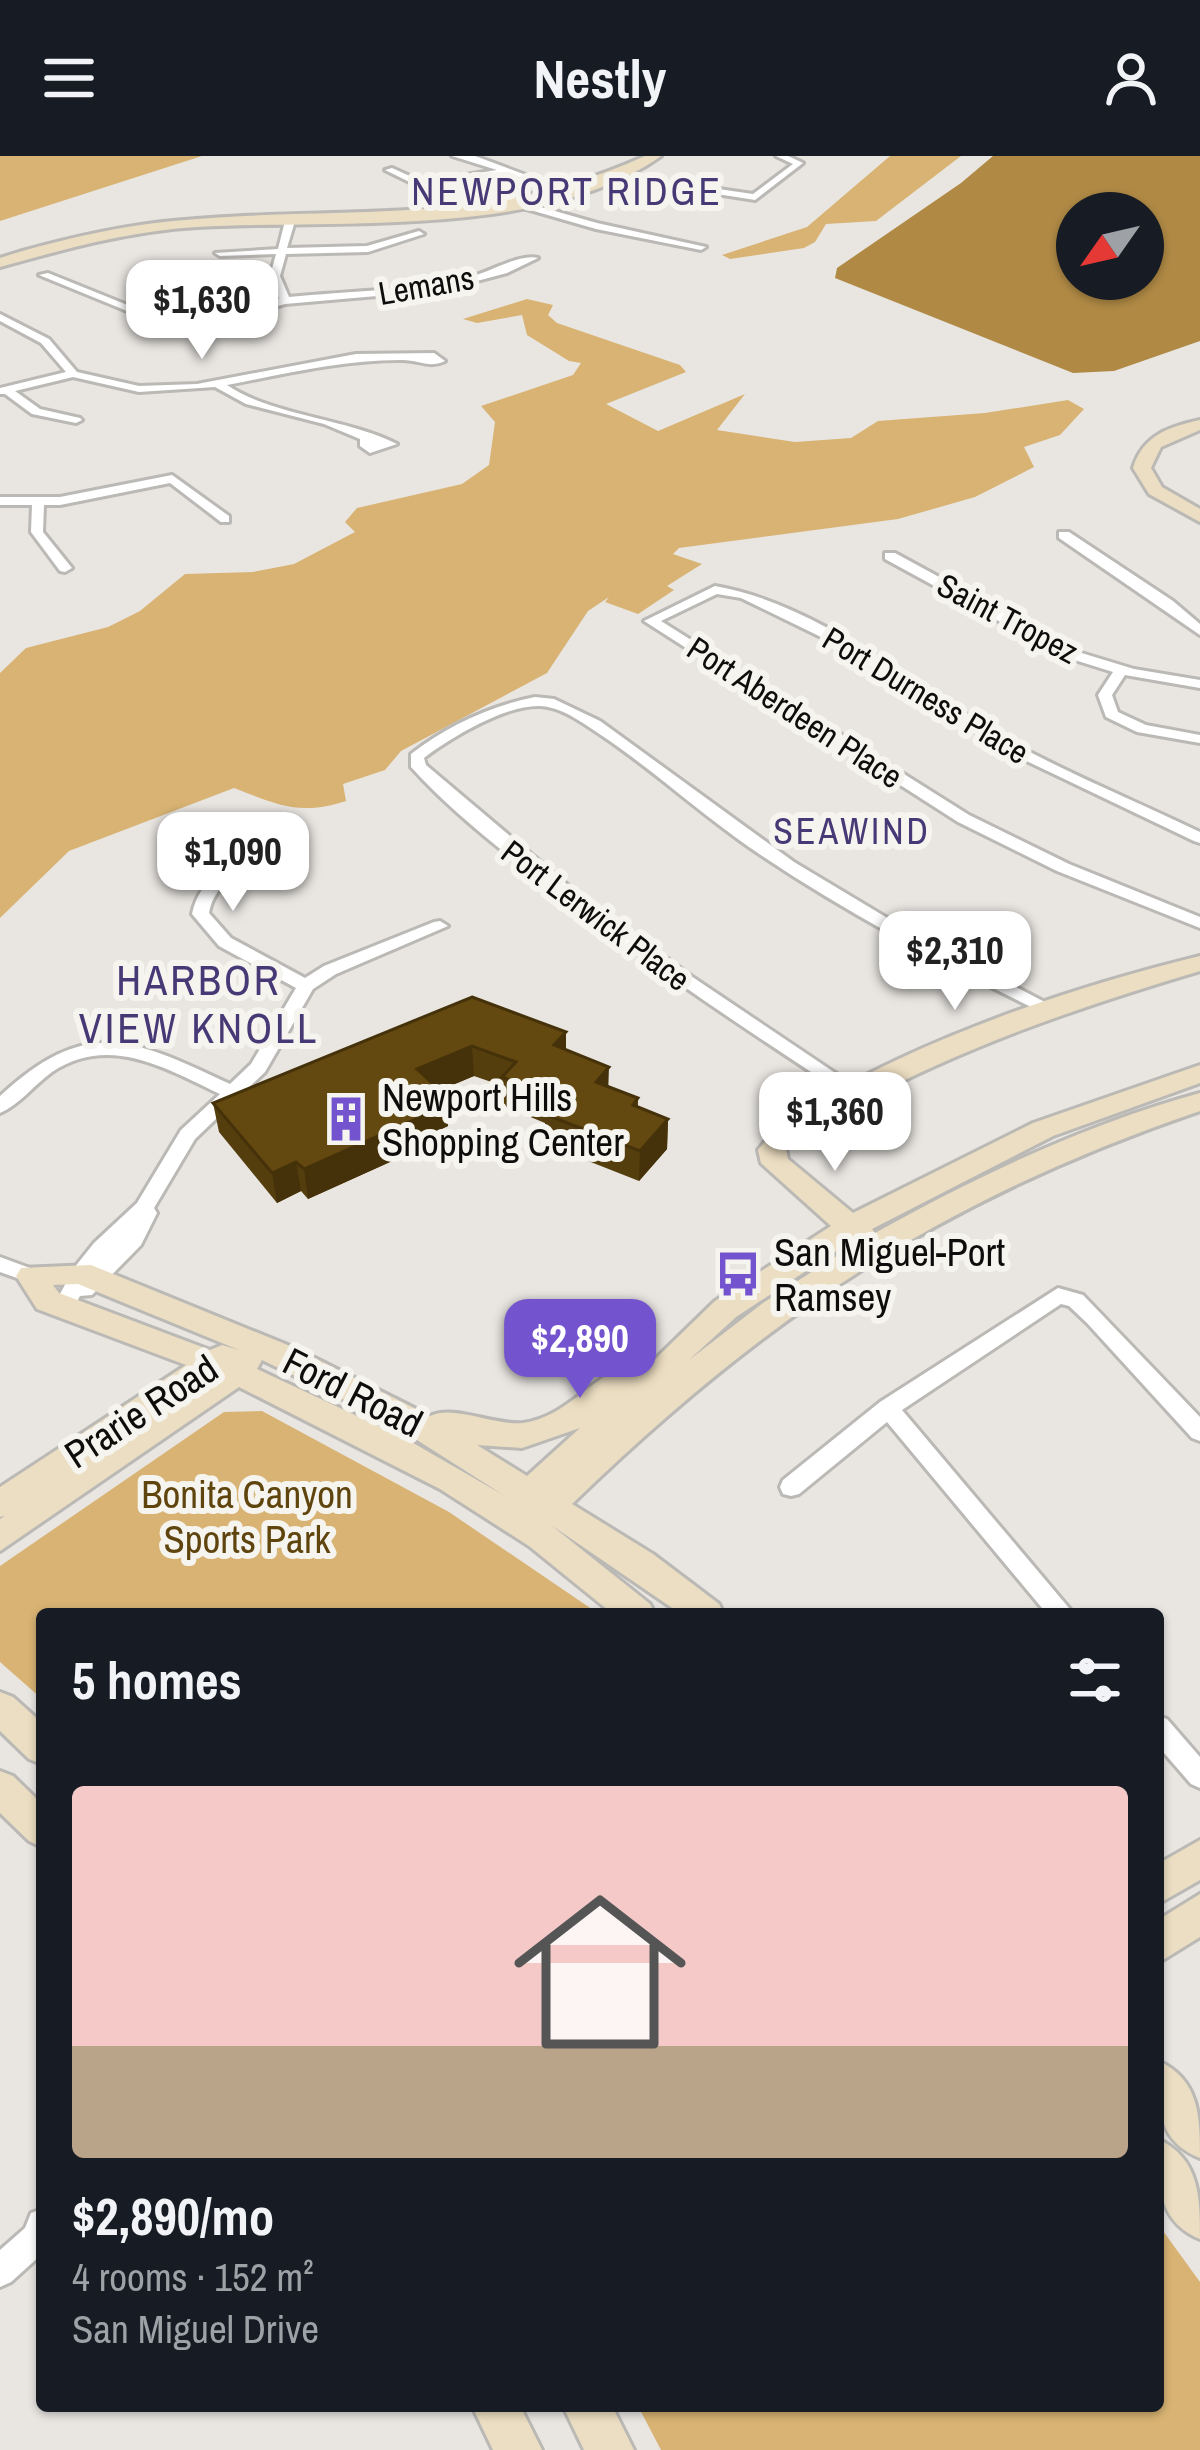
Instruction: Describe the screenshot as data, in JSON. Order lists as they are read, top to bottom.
{
  "streets": {
    "street": [
      "Lemans",
      "Saint Tropez",
      "Port Durness Place",
      "Port Aberdeen Place",
      "Port Lerwick Place",
      "Ford Road",
      "Prarie Road"
    ]
  },
  "crossings": [
    ["Port Durness Place", "Port Aberdeen Place"],
    ["Ford Road", "Prarie Road"]
  ],
  "districts": ["NEWPORT RIDGE", "SEAWIND", "HARBOR VIEW KNOLL"],
  "parks": ["Bonita Canyon Sports Park"],
  "places": {
    "building": ["Newport Hills Shopping Center"],
    "bus stop": ["San Miguel-Port Ramsey"]
  },
  "north": "bottom left",
  "page": {
    "header": "Nestly",
    "price": [
      "$1,630",
      "$1,090",
      "$2,310",
      "$1,360",
      "$2,890"
    ],
    "heading": "5 homes",
    "list": [
      {
        "name": "$2,890/mo",
        "note": "4 rooms · 152 m² · San Miguel Drive"
      }
    ]
  }
}
